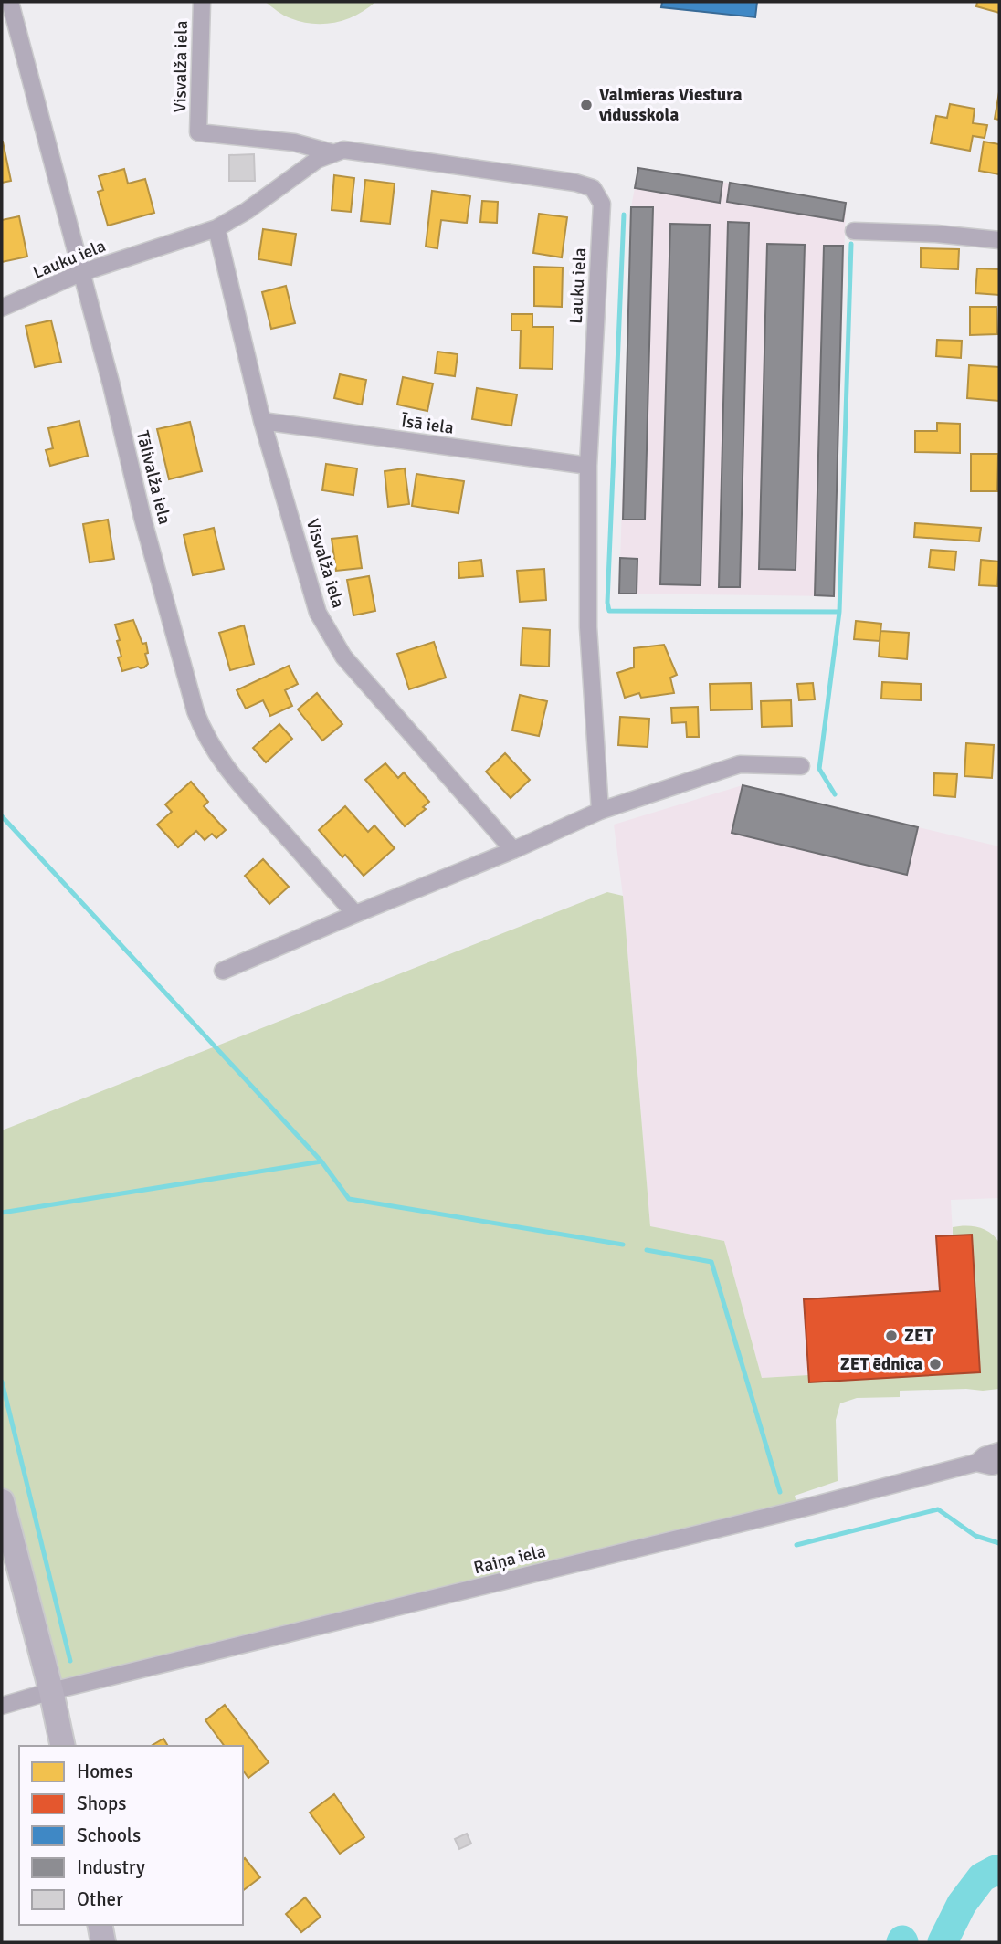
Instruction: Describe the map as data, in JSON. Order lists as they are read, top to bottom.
{
  "streets": {
    "street": [
      "Visvalža iela",
      "Lauku iela",
      "Īsā iela",
      "Tālivalža iela",
      "Raiņa iela"
    ]
  },
  "crossings": [
    ["Visvalža iela", "Lauku iela"],
    ["Visvalža iela", "Īsā iela"],
    ["Lauku iela", "Īsā iela"],
    ["Lauku iela", "Tālivalža iela"]
  ],
  "places": ["Valmieras Viestura vidusskola", "ZET", "ZET ēdnica"],
  "legend": [
    "Homes",
    "Shops",
    "Schools",
    "Industry",
    "Other"
  ]
}
